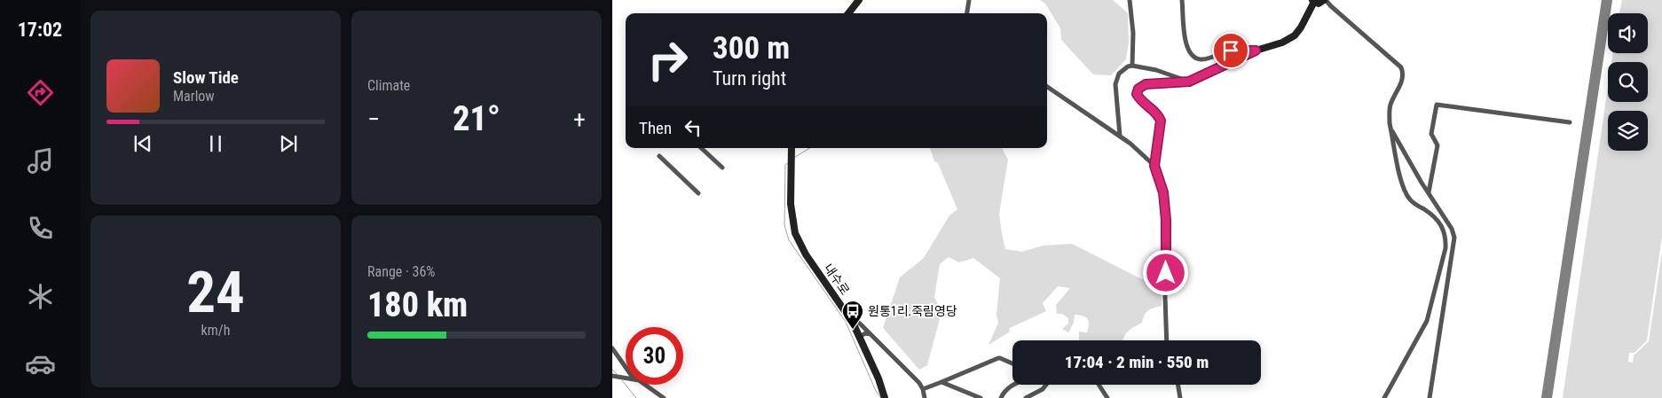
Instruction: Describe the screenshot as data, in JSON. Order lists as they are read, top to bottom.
{
  "streets": {
    "street": ["내수로"]
  },
  "places": {
    "bus stop": ["원통1리.죽림영당"]
  },
  "page": {
    "tabs": "17:02",
    "tile": [
      "Climate",
      ["24", "km/h"],
      ["Range · 36%", "180 km"]
    ],
    "turn": ["300 m", "Turn right"],
    "song": ["Slow Tide", "Marlow"],
    "heat": ["−", "21°", "+"],
    "then": "Then",
    "limit": "30",
    "trip": "17:04 · 2 min · 550 m"
  }
}
